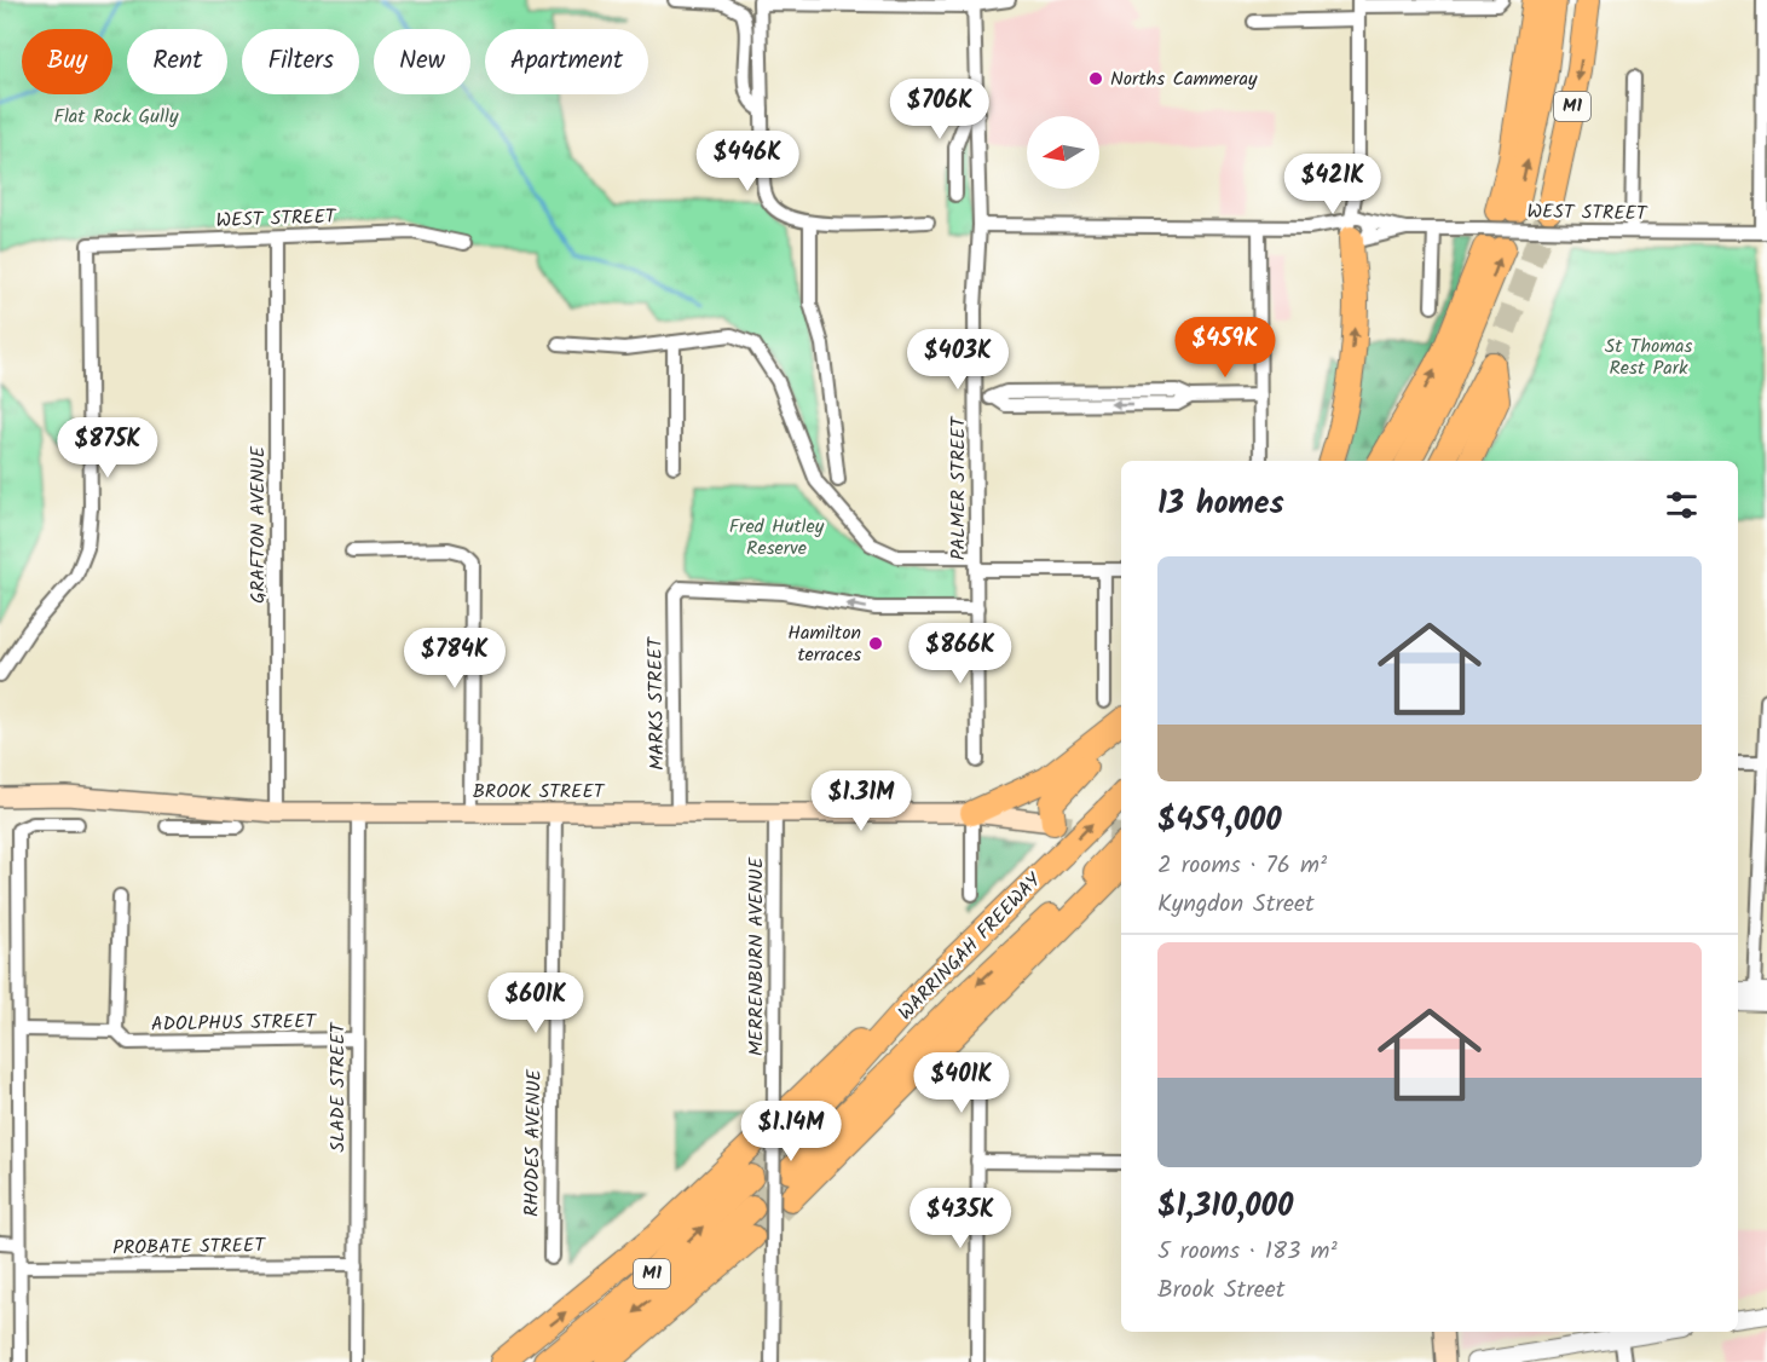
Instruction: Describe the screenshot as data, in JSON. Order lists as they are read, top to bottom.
{
  "streets": {
    "highway": ["M1", "WARRINGAH FREEWAY"],
    "main road": ["BROOK STREET"],
    "street": [
      "WEST STREET",
      "PALMER STREET",
      "GRAFTON AVENUE",
      "MARKS STREET",
      "MERRENBURN AVENUE",
      "ADOLPHUS STREET",
      "SLADE STREET",
      "RHODES AVENUE",
      "PROBATE STREET"
    ]
  },
  "crossings": [
    ["WEST STREET", "PALMER STREET"],
    ["WEST STREET", "GRAFTON AVENUE"],
    ["PALMER STREET", "MARKS STREET"],
    ["GRAFTON AVENUE", "BROOK STREET"],
    ["MARKS STREET", "BROOK STREET"],
    ["BROOK STREET", "MERRENBURN AVENUE"],
    ["BROOK STREET", "SLADE STREET"],
    ["BROOK STREET", "RHODES AVENUE"],
    ["ADOLPHUS STREET", "SLADE STREET"],
    ["SLADE STREET", "PROBATE STREET"]
  ],
  "parks": ["Flat Rock Gully", "St Thomas Rest Park", "Fred Hutley Reserve"],
  "places": ["Norths Cammeray", "Hamilton terraces"],
  "north": "left",
  "page": {
    "chip": [
      "Buy",
      "Rent",
      "Filters",
      "New",
      "Apartment"
    ],
    "price": [
      "$706K",
      "$446K",
      "$421K",
      "$459K",
      "$403K",
      "$875K",
      "$866K",
      "$784K",
      "$1.31M",
      "$601K",
      "$401K",
      "$1.14M",
      "$435K"
    ],
    "heading": "13 homes",
    "list": [
      {
        "name": "$459,000",
        "note": "2 rooms · 76 m² · Kyngdon Street"
      },
      {
        "name": "$1,310,000",
        "note": "5 rooms · 183 m² · Brook Street"
      }
    ]
  }
}
